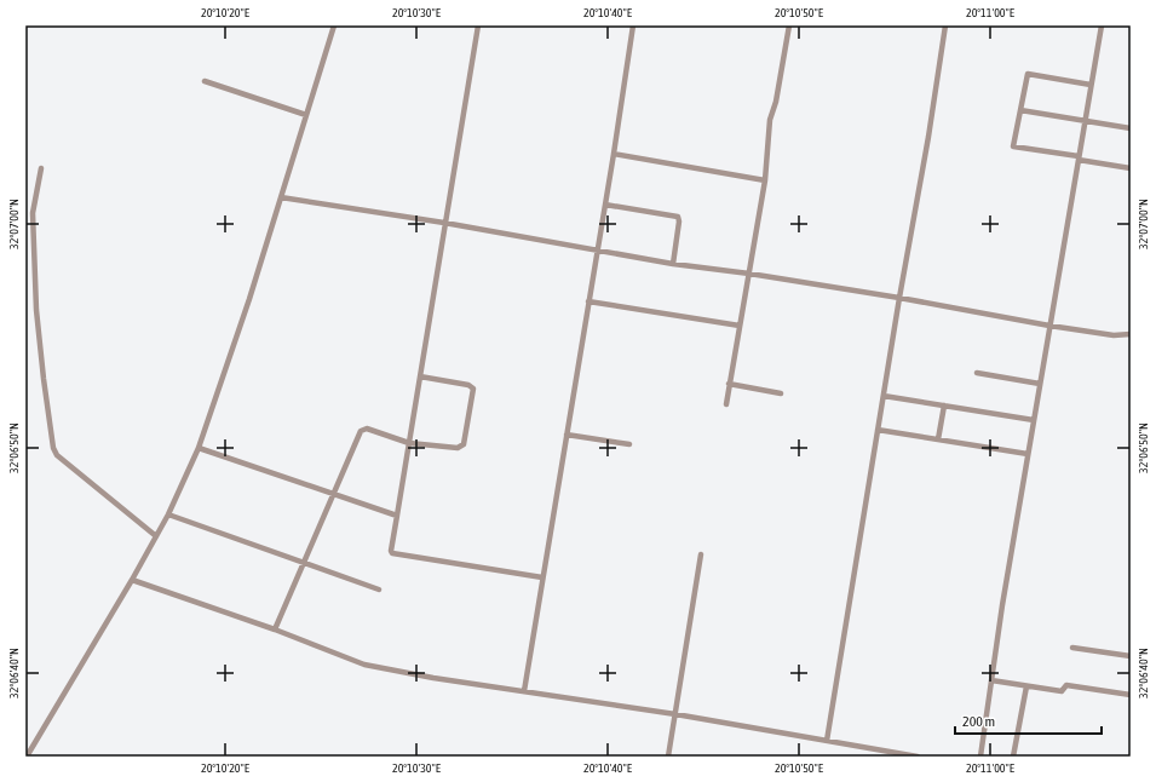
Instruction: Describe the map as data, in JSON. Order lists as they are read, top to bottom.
{
  "scale_bar": "200 m",
  "coordinates": [
    "20°10'20\"E",
    "20°10'30\"E",
    "20°10'40\"E",
    "20°10'50\"E",
    "20°11'00\"E",
    "32°07'00\"N",
    "32°06'50\"N",
    "32°06'40\"N"
  ]
}
